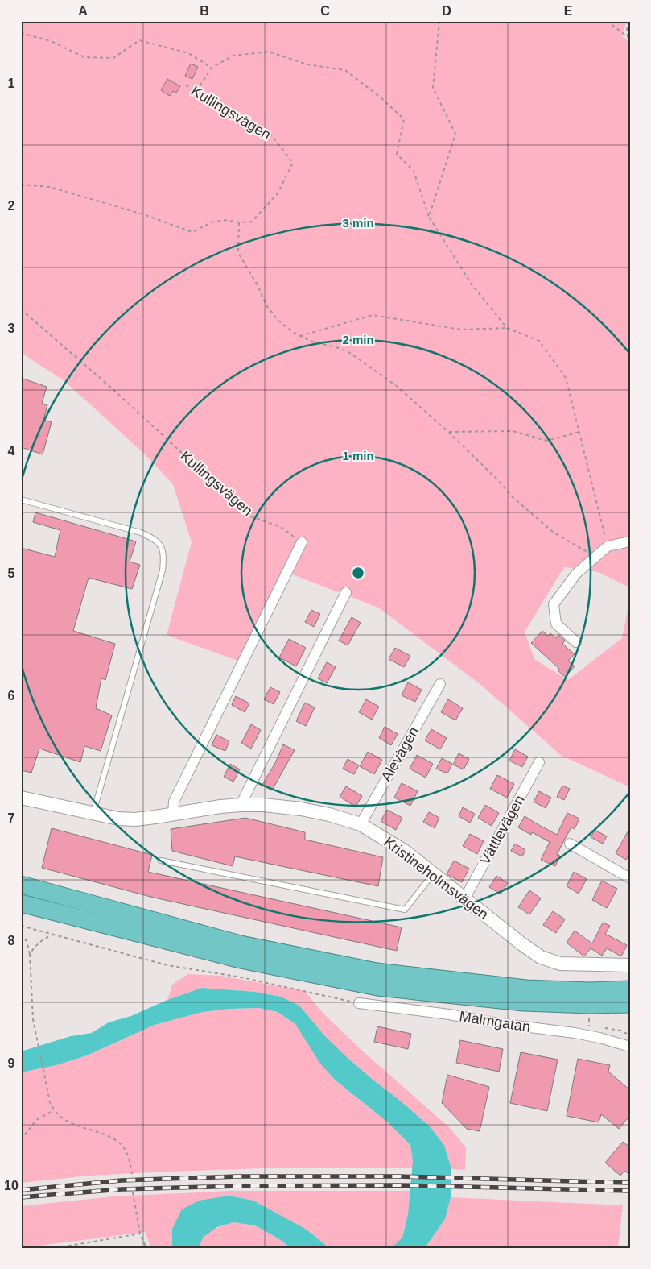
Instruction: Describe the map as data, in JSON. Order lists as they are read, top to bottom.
{
  "streets": {
    "street": [
      "Alevägen",
      "Vättlevägen",
      "Kristineholmsvägen",
      "Malmgatan"
    ],
    "path": ["Kullingsvägen"]
  },
  "crossings": [
    ["Alevägen", "Kristineholmsvägen"],
    ["Vättlevägen", "Kristineholmsvägen"]
  ],
  "grid": {
    "columns": [
      "A",
      "B",
      "C",
      "D",
      "E"
    ],
    "rows": [
      "1",
      "2",
      "3",
      "4",
      "5",
      "6",
      "7",
      "8",
      "9",
      "10"
    ]
  },
  "rings": ["3 min", "2 min", "1 min"]
}
